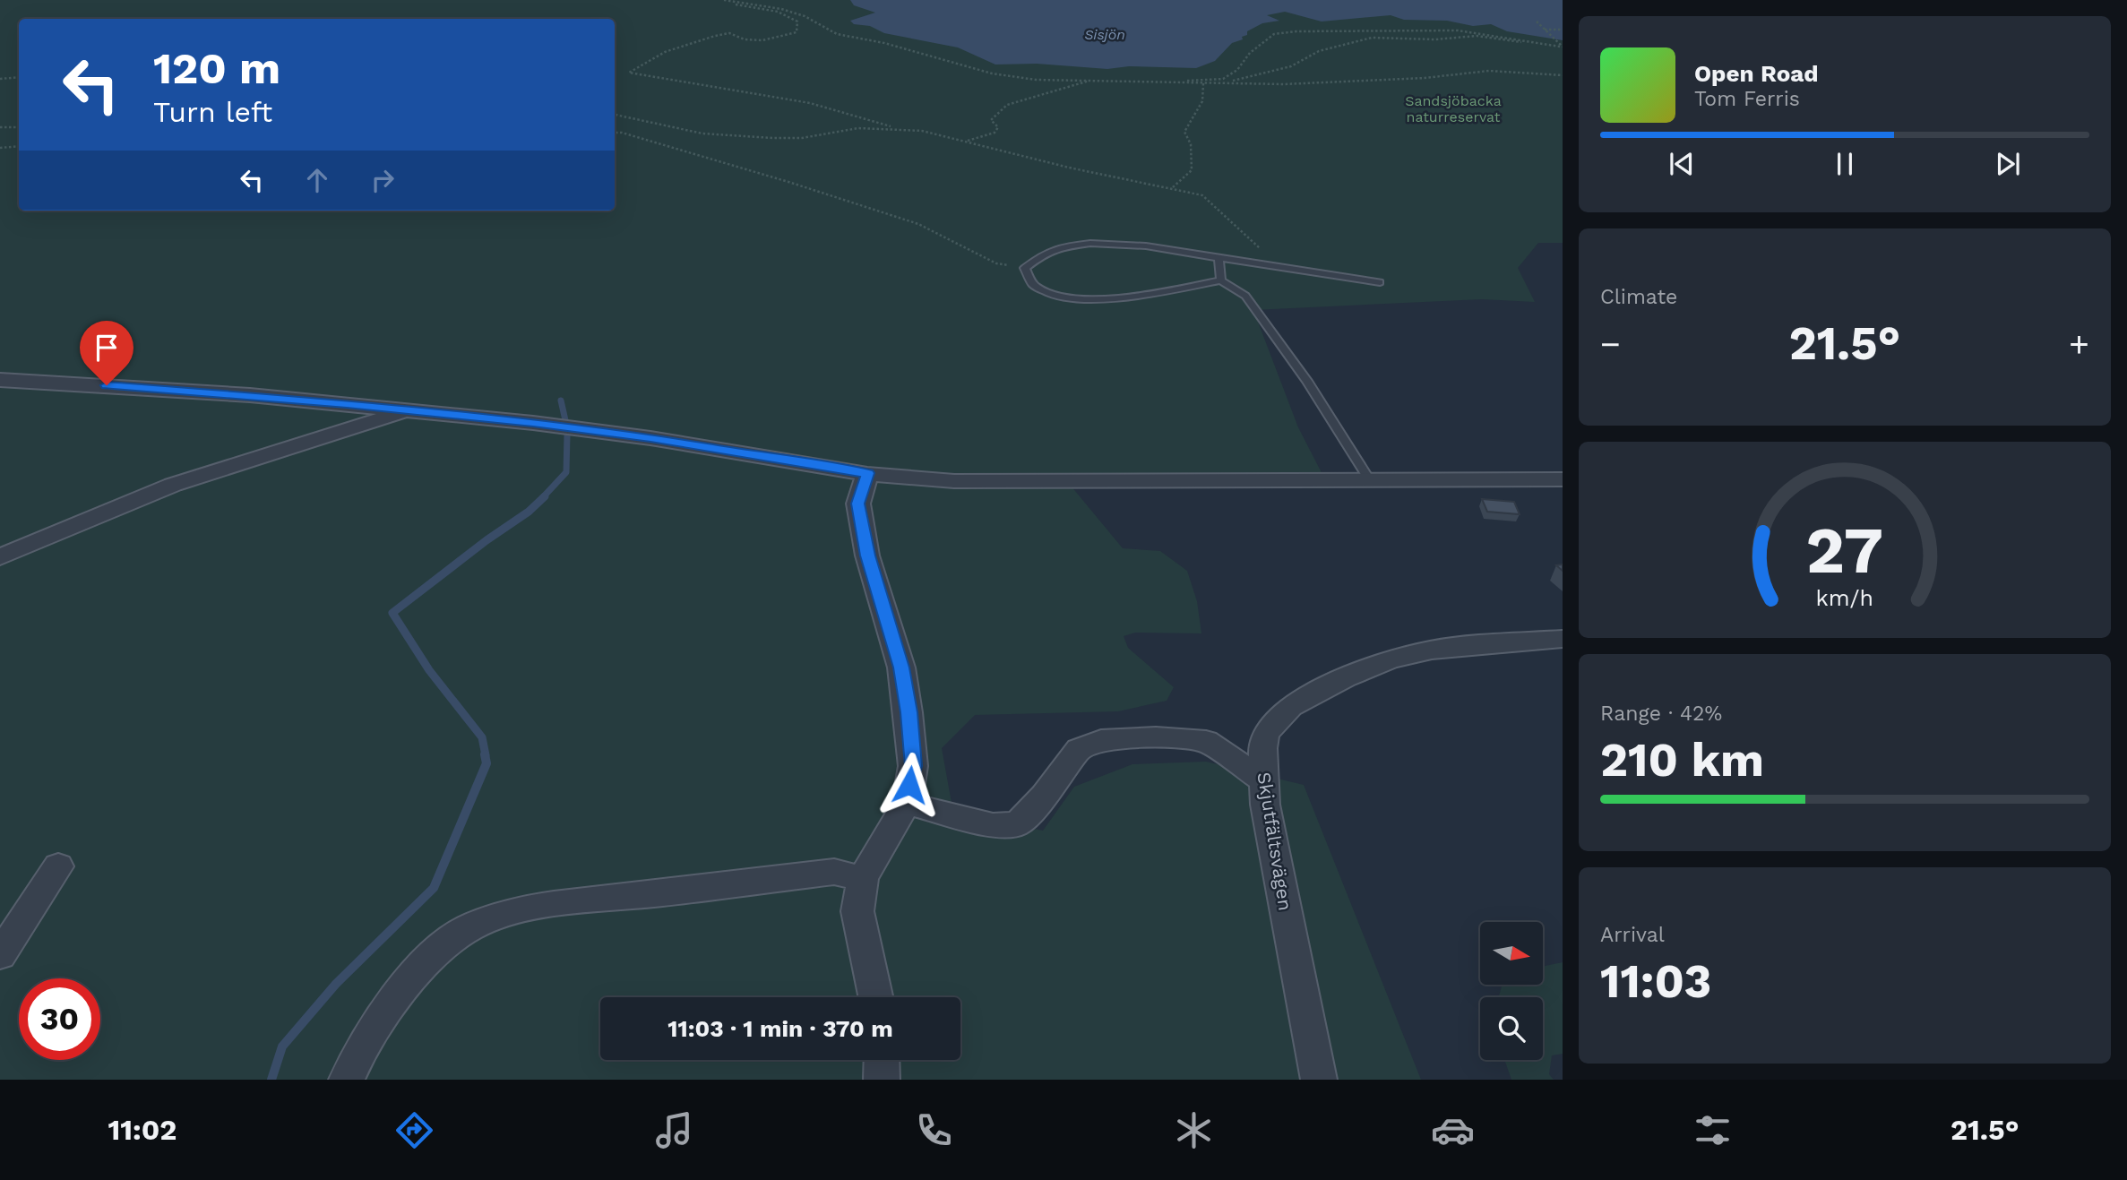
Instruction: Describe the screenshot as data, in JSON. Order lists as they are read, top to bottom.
{
  "streets": {
    "street": ["Skjutfältsvägen"]
  },
  "water": ["Sisjön"],
  "parks": ["Sandsjöbacka naturreservat"],
  "north": "right",
  "page": {
    "turn": ["120 m", "Turn left"],
    "song": ["Open Road", "Tom Ferris"],
    "tile": [
      "Climate",
      ["Range · 42%", "210 km"],
      ["Arrival", "11:03"]
    ],
    "heat": ["−", "21.5°", "+"],
    "limit": "30",
    "trip": "11:03 · 1 min · 370 m",
    "tabs": ["11:02", "21.5°"],
    "gauge": ["27", "km/h"]
  }
}
